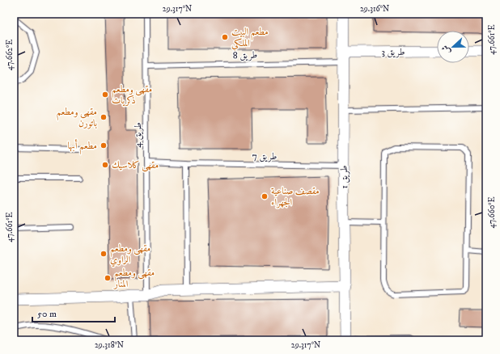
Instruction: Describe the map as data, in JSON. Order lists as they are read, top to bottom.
{
  "streets": {
    "street": ["طريق 3", "طريق 1"],
    "lane": ["طريق 8", "طريق 4", "طريق 7"]
  },
  "crossings": [
    ["طريق 3", "طريق 8"],
    ["طريق 3", "طريق 1"],
    ["طريق 8", "طريق 4"],
    ["طريق 8", "طريق 1"],
    ["طريق 4", "طريق 7"],
    ["طريق 7", "طريق 1"]
  ],
  "places": [
    "مطعم البيت الملكي",
    "مقهى ومطعم ذكريات",
    "مقهى ومطعم باتورن",
    "مطعم أبها",
    "مقهى كلاسيك",
    "مقصف صناعية الجهراء",
    "مقهى ومطعم الراوي",
    "مقهى ومطعم المنار"
  ],
  "scale_bar": "50 m",
  "north": "left",
  "coordinates": [
    "29.317°N",
    "29.316°N",
    "47.661°E",
    "47.662°E",
    "47.660°E",
    "29.318°N"
  ]
}
